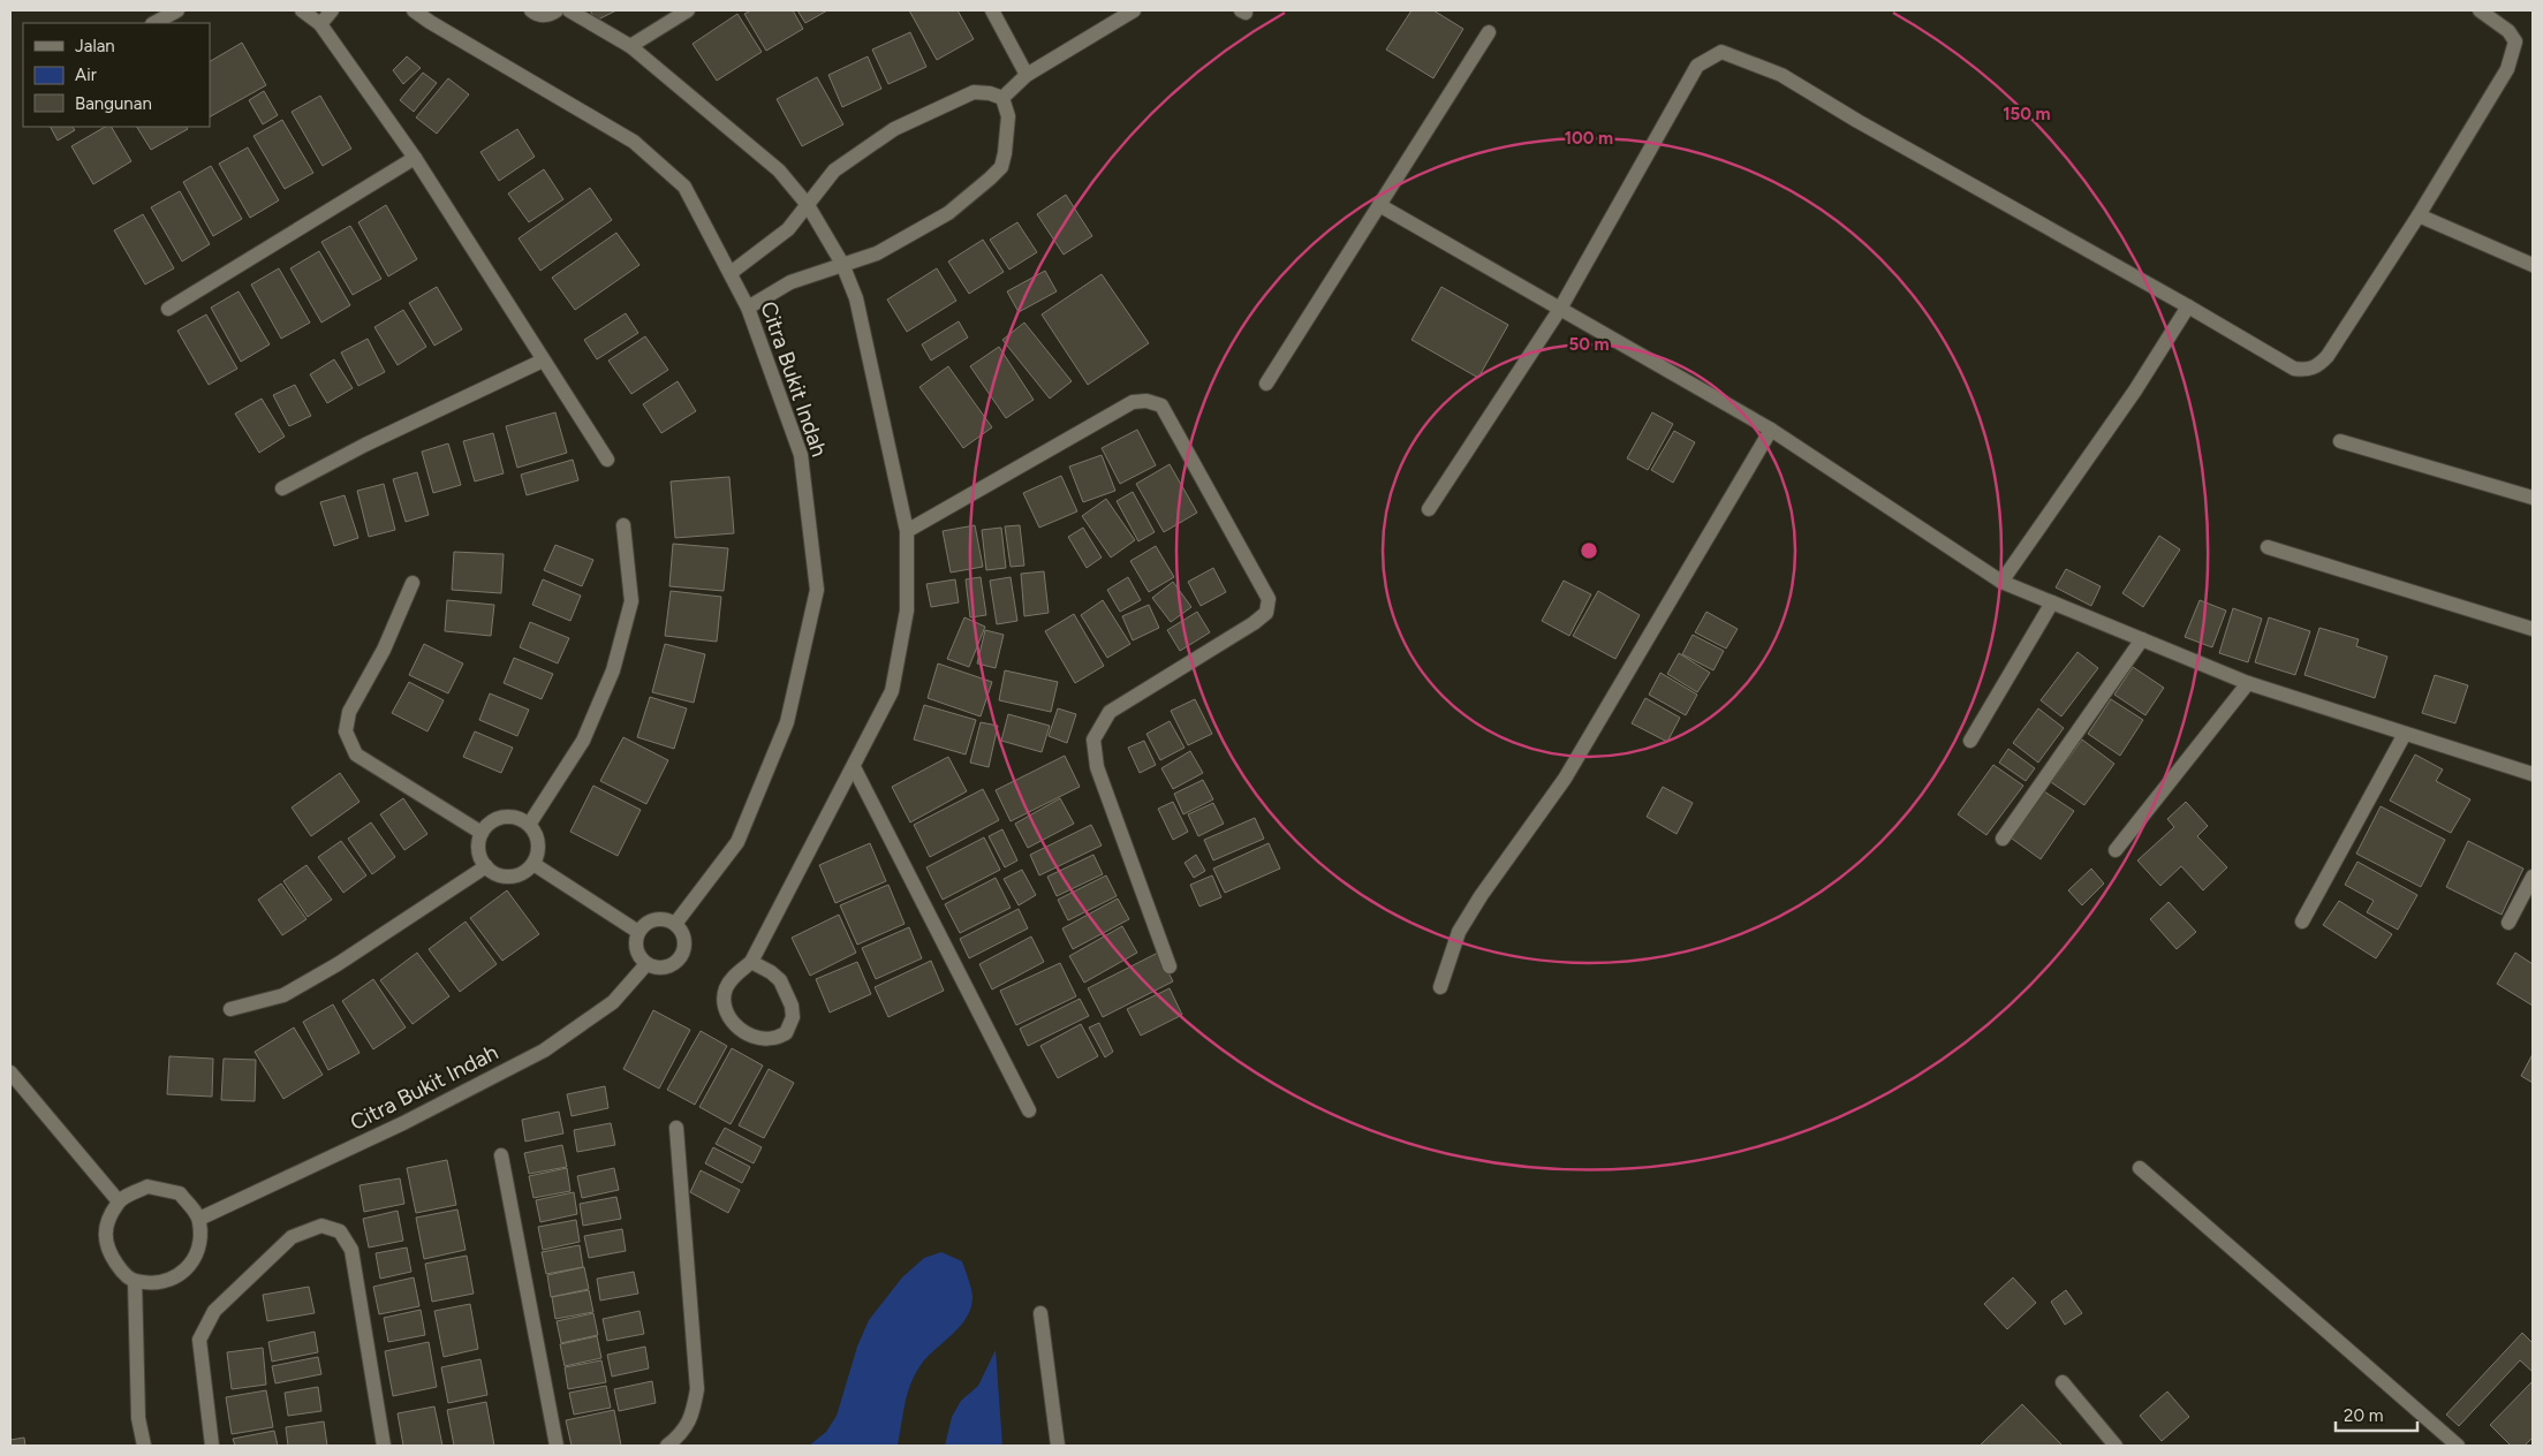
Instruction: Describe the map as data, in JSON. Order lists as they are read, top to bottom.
{
  "streets": {
    "street": ["Citra Bukit Indah"]
  },
  "legend": ["Jalan", "Air", "Bangunan"],
  "scale_bar": "20 m",
  "rings": ["150 m", "100 m", "50 m"]
}
